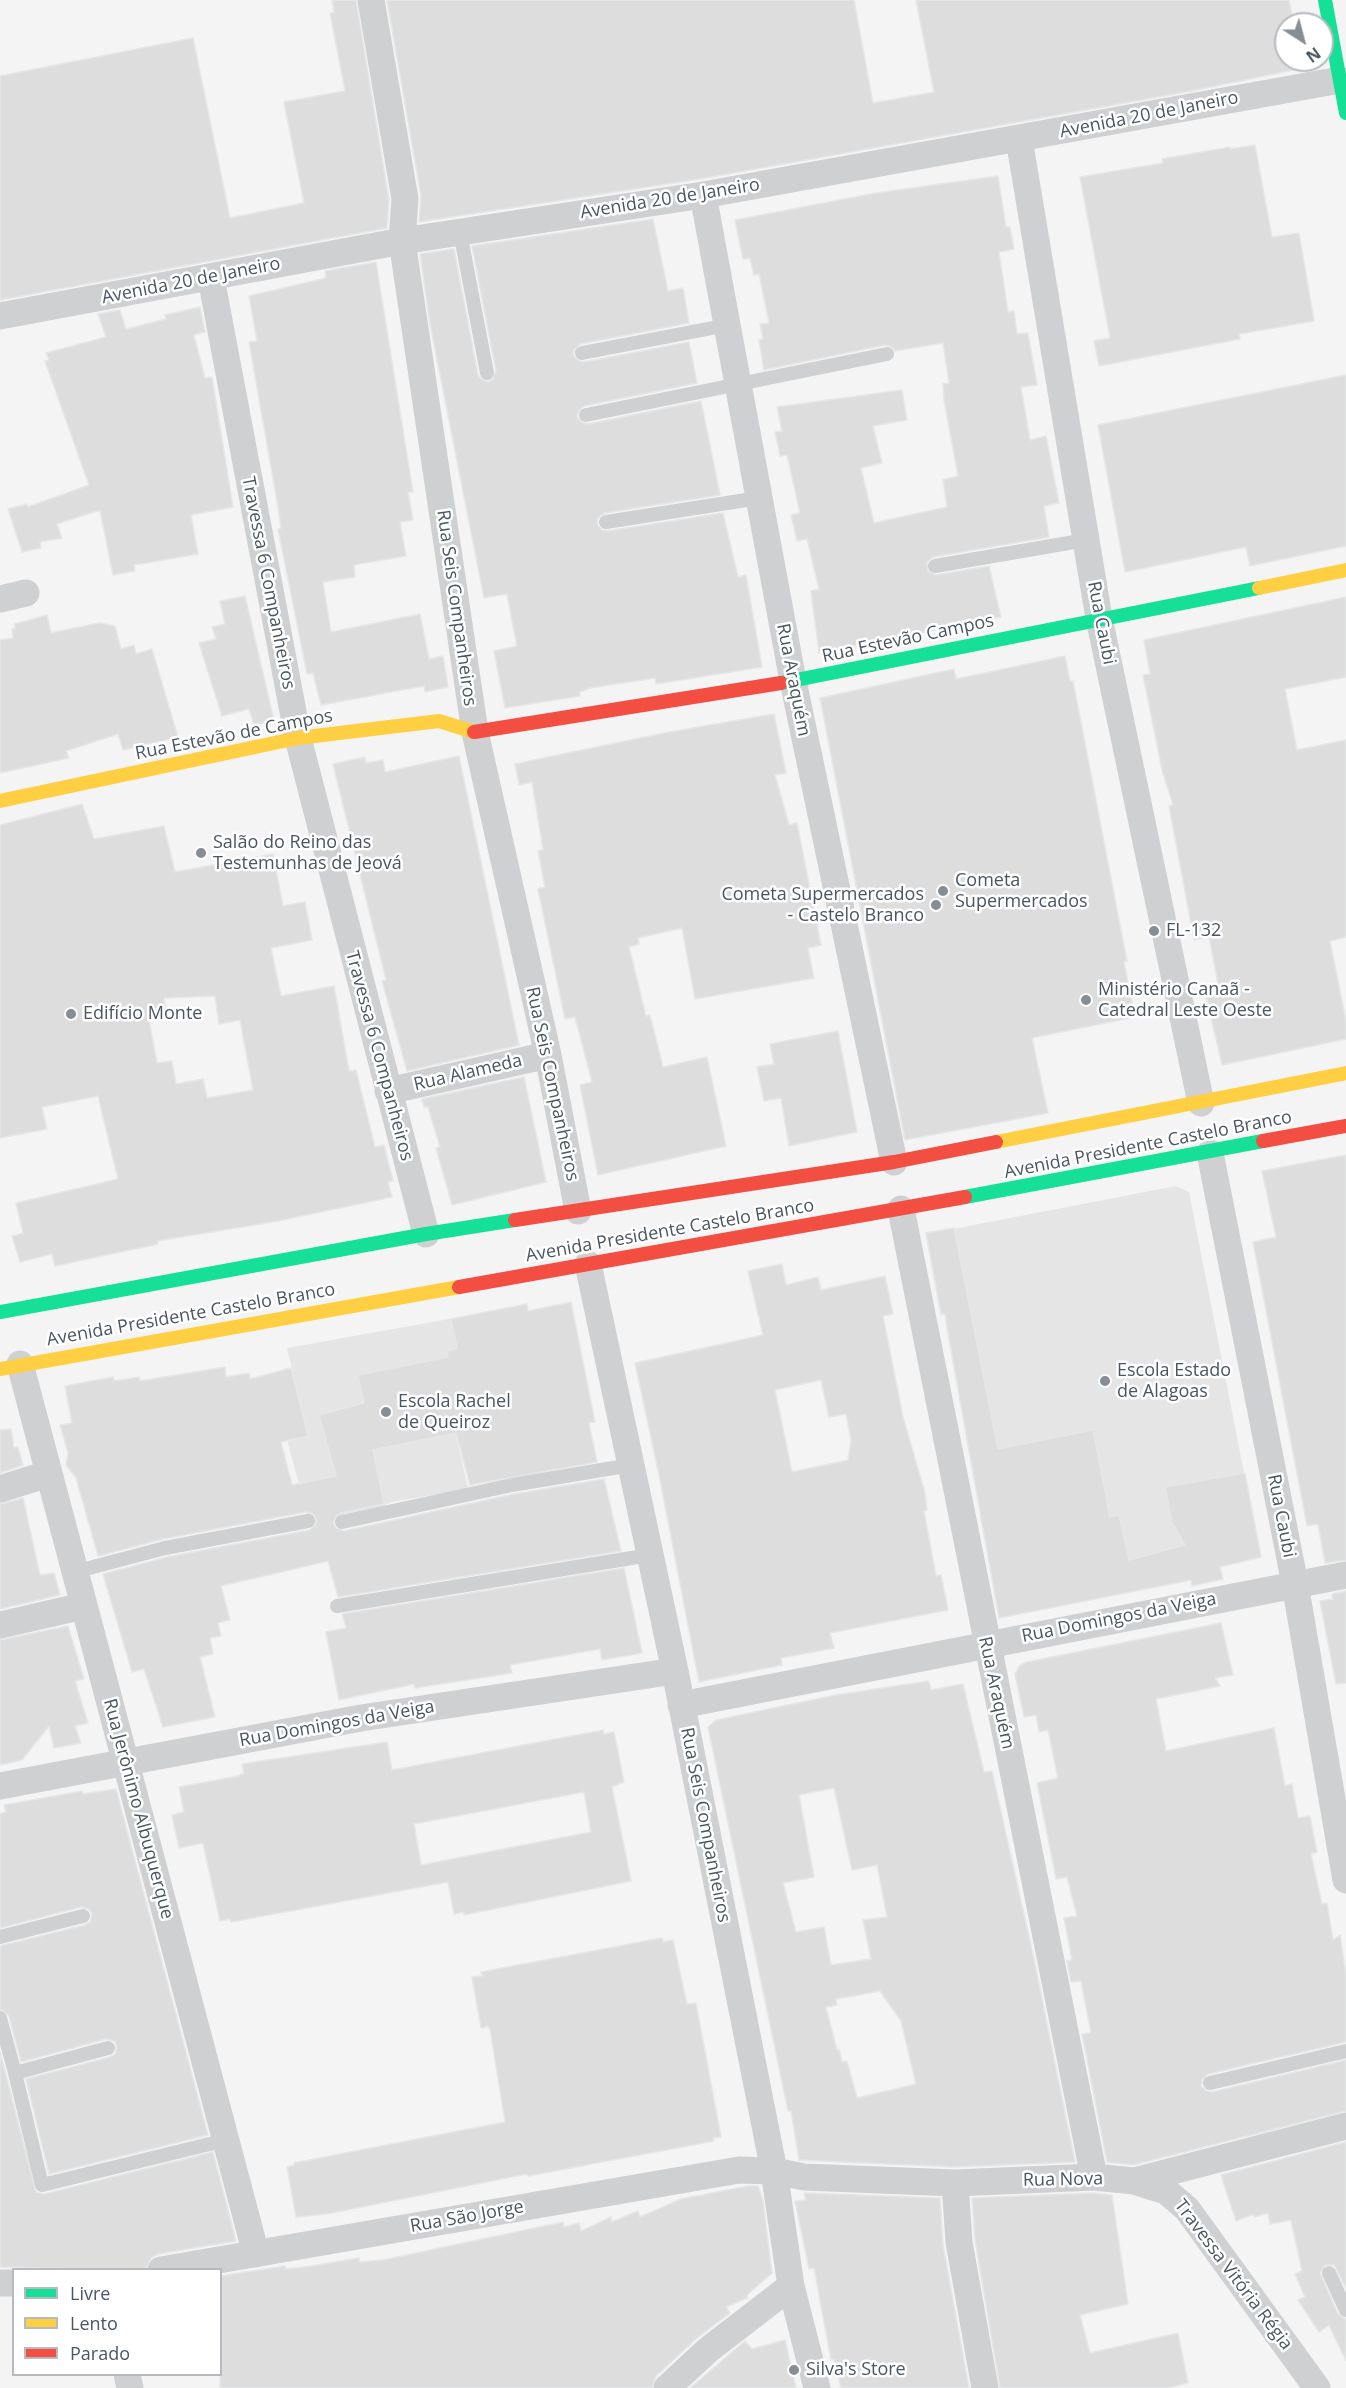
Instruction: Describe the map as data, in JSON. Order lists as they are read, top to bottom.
{
  "streets": {
    "main road": ["Rua Estevão Campos", "Rua Estevão de Campos", "Avenida Presidente Castelo Branco"],
    "street": [
      "Avenida 20 de Janeiro",
      "Travessa 6 Companheiros",
      "Rua Seis Companheiros",
      "Rua Caubi",
      "Rua Araquém",
      "Rua Alameda",
      "Rua Domingos da Veiga",
      "Rua Jerônimo Albuquerque",
      "Rua Nova",
      "Rua São Jorge",
      "Travessa Vitória Régia"
    ]
  },
  "crossings": [
    ["Avenida 20 de Janeiro", "Travessa 6 Companheiros"],
    ["Avenida 20 de Janeiro", "Rua Seis Companheiros"],
    ["Avenida 20 de Janeiro", "Rua Caubi"],
    ["Avenida 20 de Janeiro", "Rua Araquém"],
    ["Travessa 6 Companheiros", "Rua Estevão de Campos"],
    ["Travessa 6 Companheiros", "Rua Alameda"],
    ["Travessa 6 Companheiros", "Avenida Presidente Castelo Branco"],
    ["Rua Seis Companheiros", "Rua Estevão Campos"],
    ["Rua Seis Companheiros", "Rua Estevão de Campos"],
    ["Rua Seis Companheiros", "Rua Alameda"],
    ["Rua Seis Companheiros", "Avenida Presidente Castelo Branco"],
    ["Rua Seis Companheiros", "Rua Domingos da Veiga"],
    ["Rua Seis Companheiros", "Rua Nova"],
    ["Rua Seis Companheiros", "Rua São Jorge"],
    ["Rua Caubi", "Rua Estevão Campos"],
    ["Rua Caubi", "Avenida Presidente Castelo Branco"],
    ["Rua Caubi", "Rua Domingos da Veiga"],
    ["Rua Estevão Campos", "Rua Araquém"],
    ["Rua Estevão Campos", "Rua Estevão de Campos"],
    ["Rua Araquém", "Avenida Presidente Castelo Branco"],
    ["Rua Araquém", "Rua Domingos da Veiga"],
    ["Rua Araquém", "Rua Nova"],
    ["Avenida Presidente Castelo Branco", "Rua Jerônimo Albuquerque"],
    ["Rua Domingos da Veiga", "Rua Jerônimo Albuquerque"],
    ["Rua Jerônimo Albuquerque", "Rua São Jorge"],
    ["Rua Nova", "Rua São Jorge"],
    ["Rua Nova", "Travessa Vitória Régia"]
  ],
  "places": [
    "Salão do Reino das Testemunhas de Jeová",
    "Cometa Supermercados",
    "Cometa Supermercados - Castelo Branco",
    "FL-132",
    "Ministério Canaã - Catedral Leste Oeste",
    "Edifício Monte",
    "Escola Estado de Alagoas",
    "Escola Rachel de Queiroz",
    "Silva's Store"
  ],
  "legend": ["Livre", "Lento", "Parado"],
  "north": "bottom right"
}
